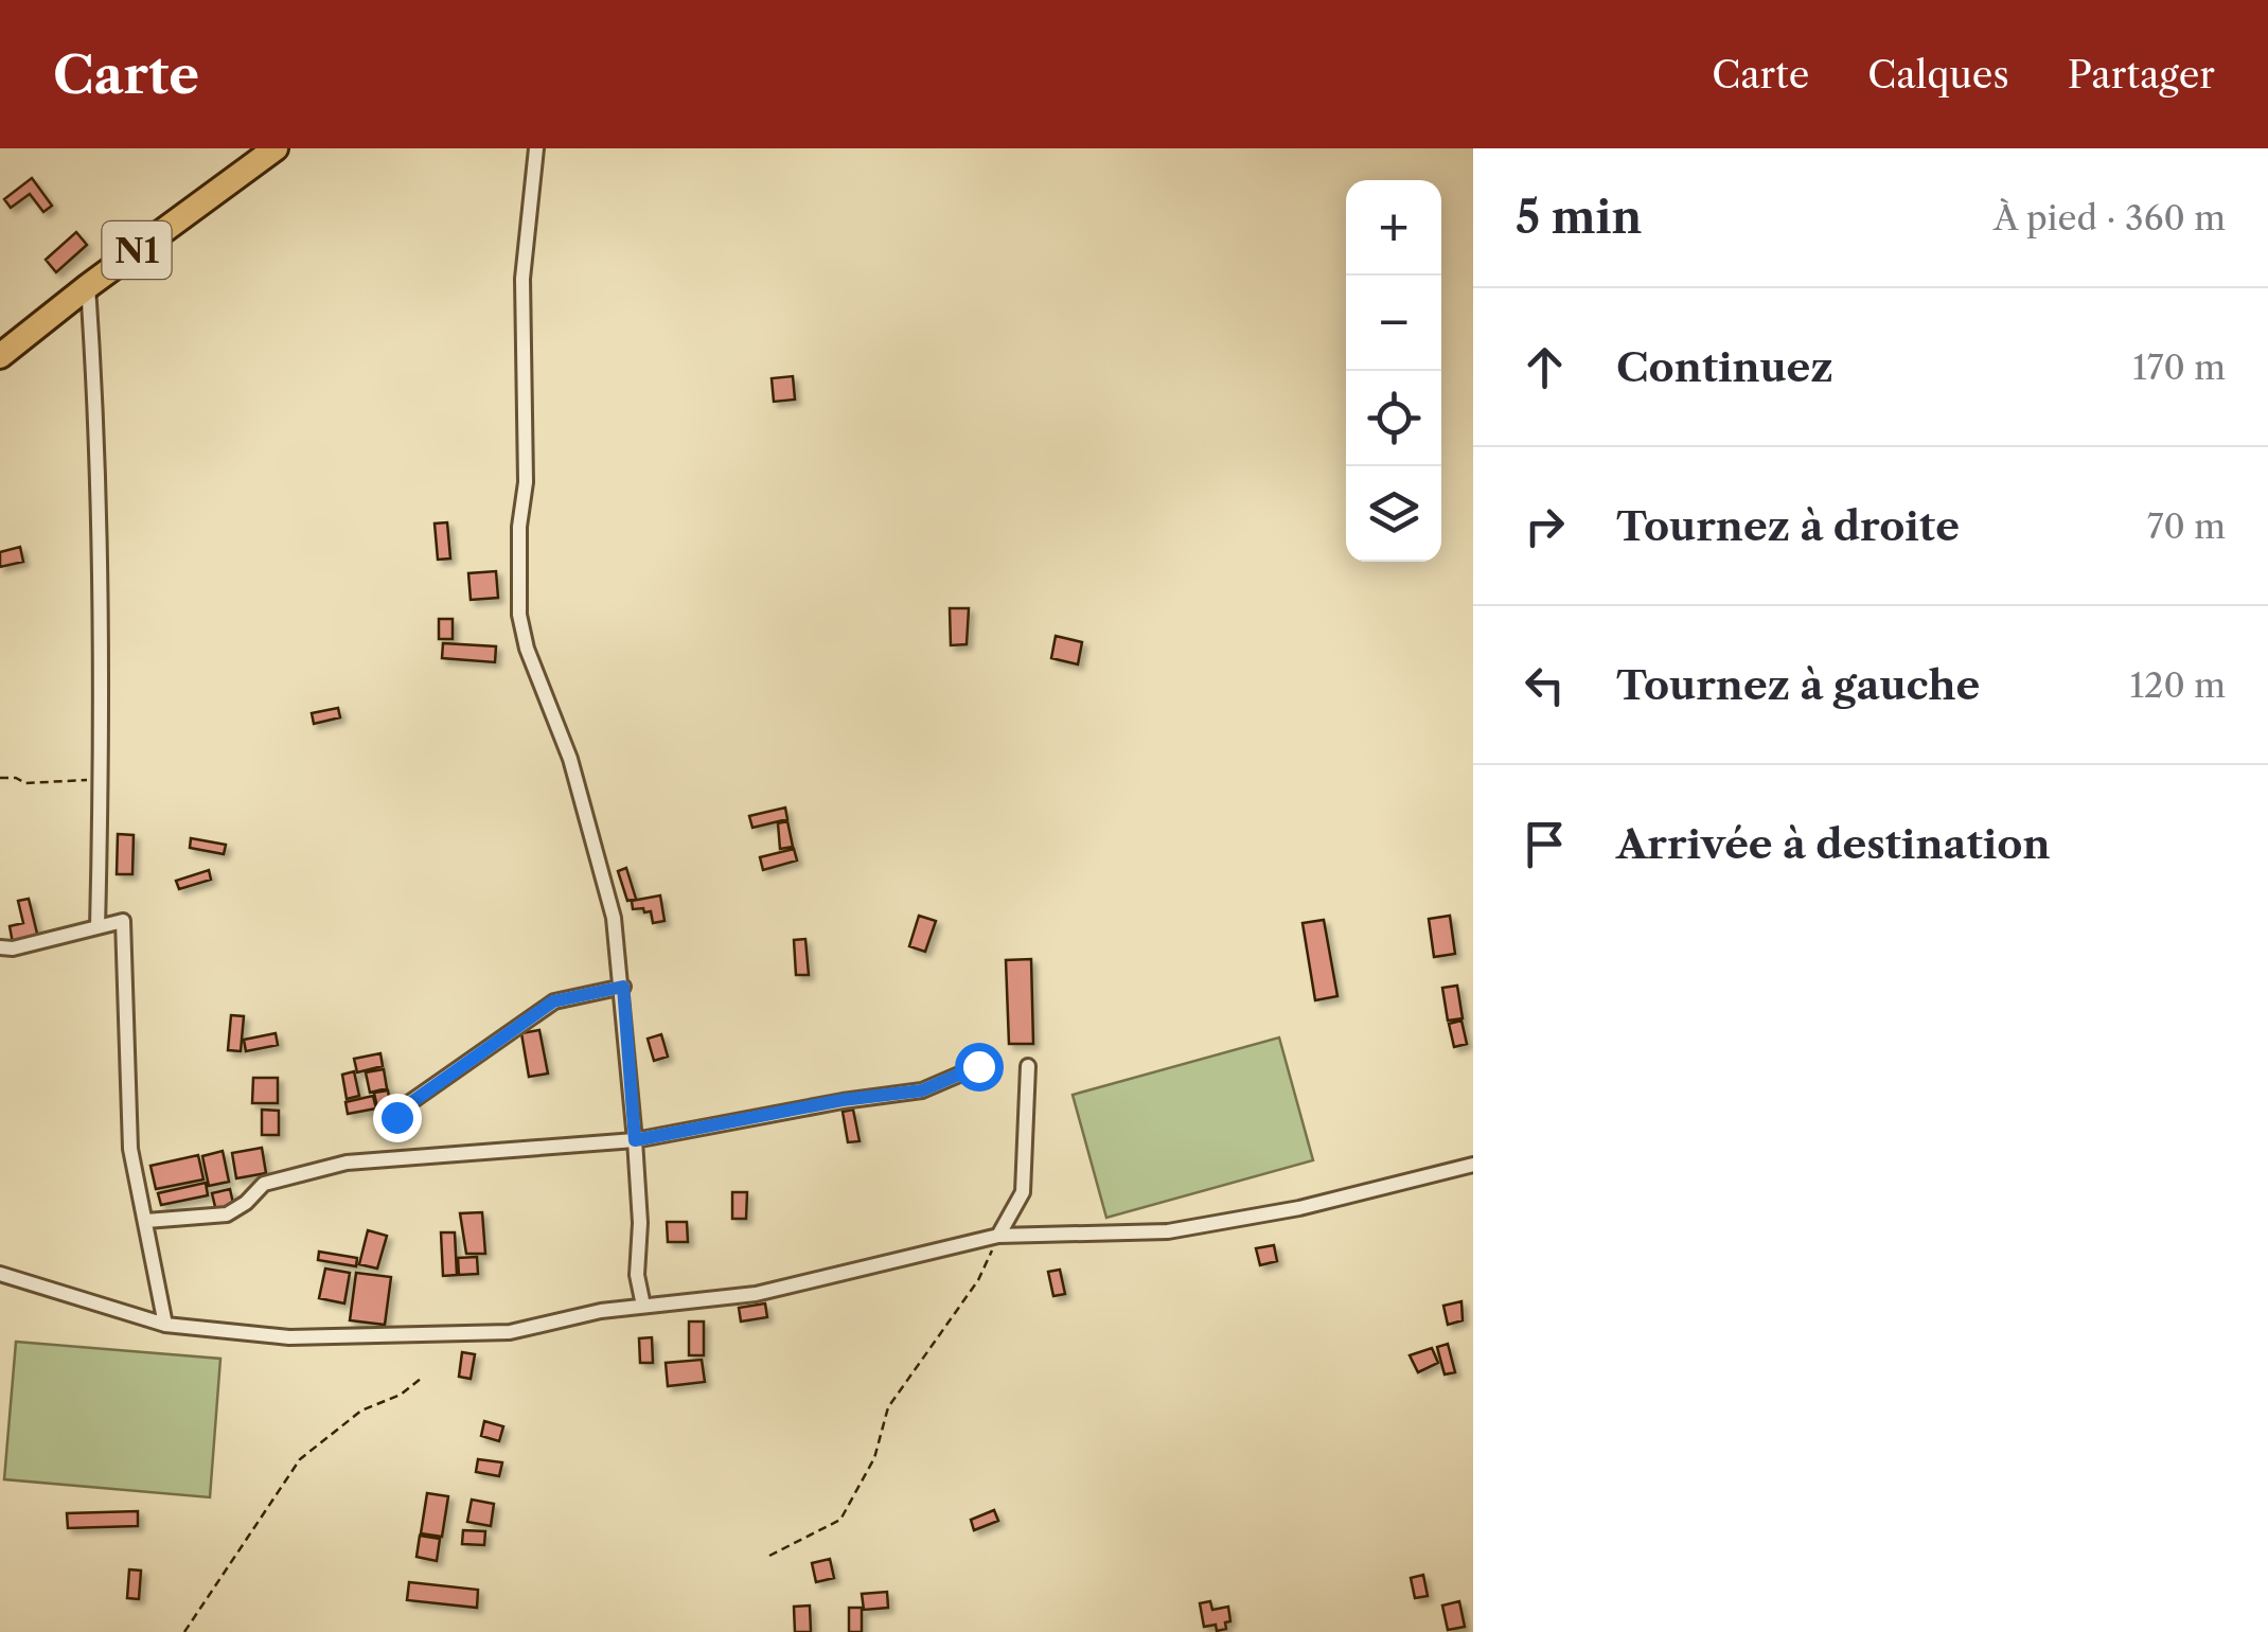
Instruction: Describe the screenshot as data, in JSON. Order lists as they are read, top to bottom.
{
  "streets": {
    "highway": ["N1"]
  },
  "page": {
    "header": "Carte",
    "nav": ["Carte", "Calques", "Partager"],
    "heading": ["5 min", "À pied · 360 m"],
    "map_buttons": ["+", "−"],
    "list": [
      ["Continuez", "170 m"],
      ["Tournez à droite", "70 m"],
      ["Tournez à gauche", "120 m"],
      "Arrivée à destination"
    ]
  }
}
